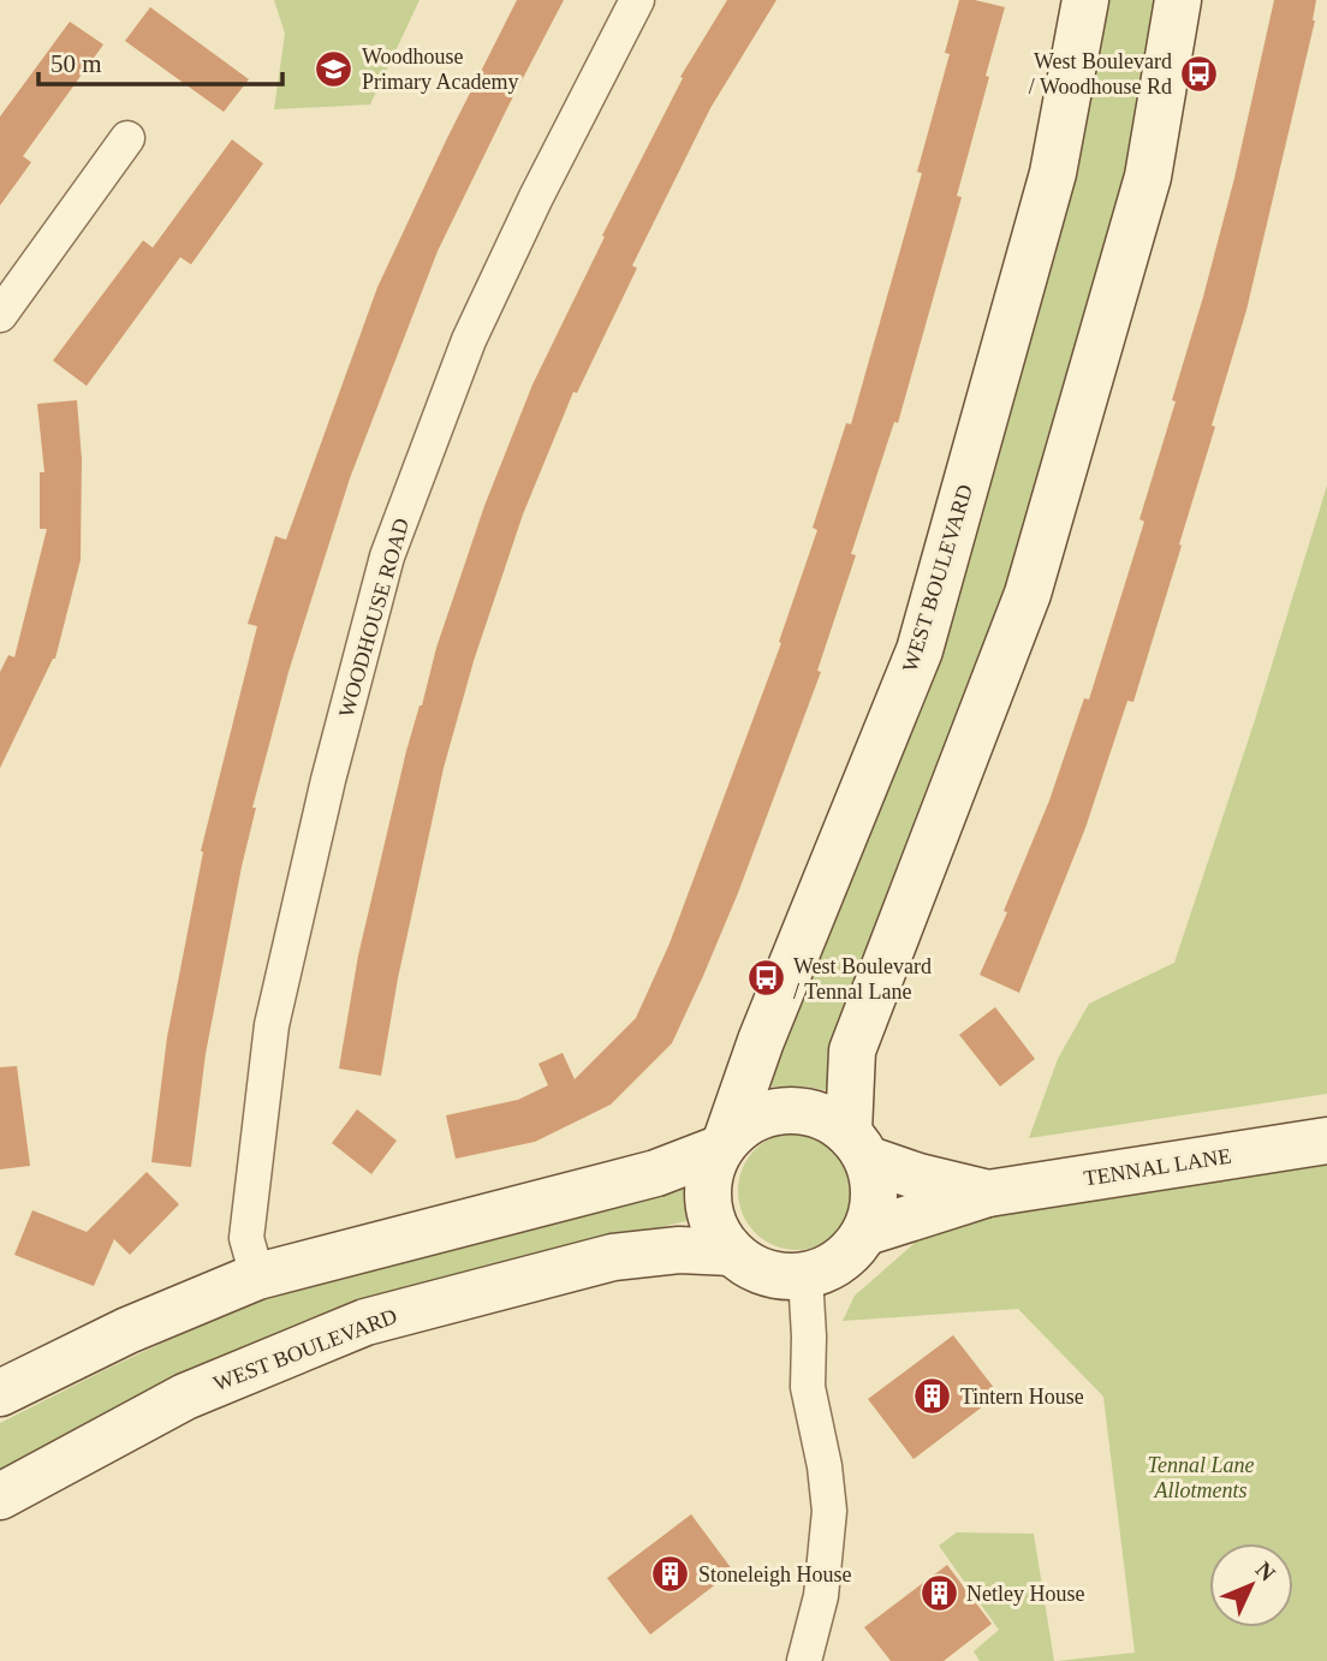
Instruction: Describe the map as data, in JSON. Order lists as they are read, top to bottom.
{
  "streets": {
    "main road": ["WEST BOULEVARD", "TENNAL LANE"],
    "street": ["WOODHOUSE ROAD"]
  },
  "crossings": [
    ["WEST BOULEVARD", "TENNAL LANE"]
  ],
  "parks": ["Tennal Lane Allotments"],
  "places": {
    "school or university": ["Woodhouse Primary Academy"],
    "bus stop": ["West Boulevard / Woodhouse Rd", "West Boulevard / Tennal Lane"],
    "building": ["Tintern House", "Stoneleigh House", "Netley House"]
  },
  "scale_bar": "50 m",
  "north": "top right"
}
